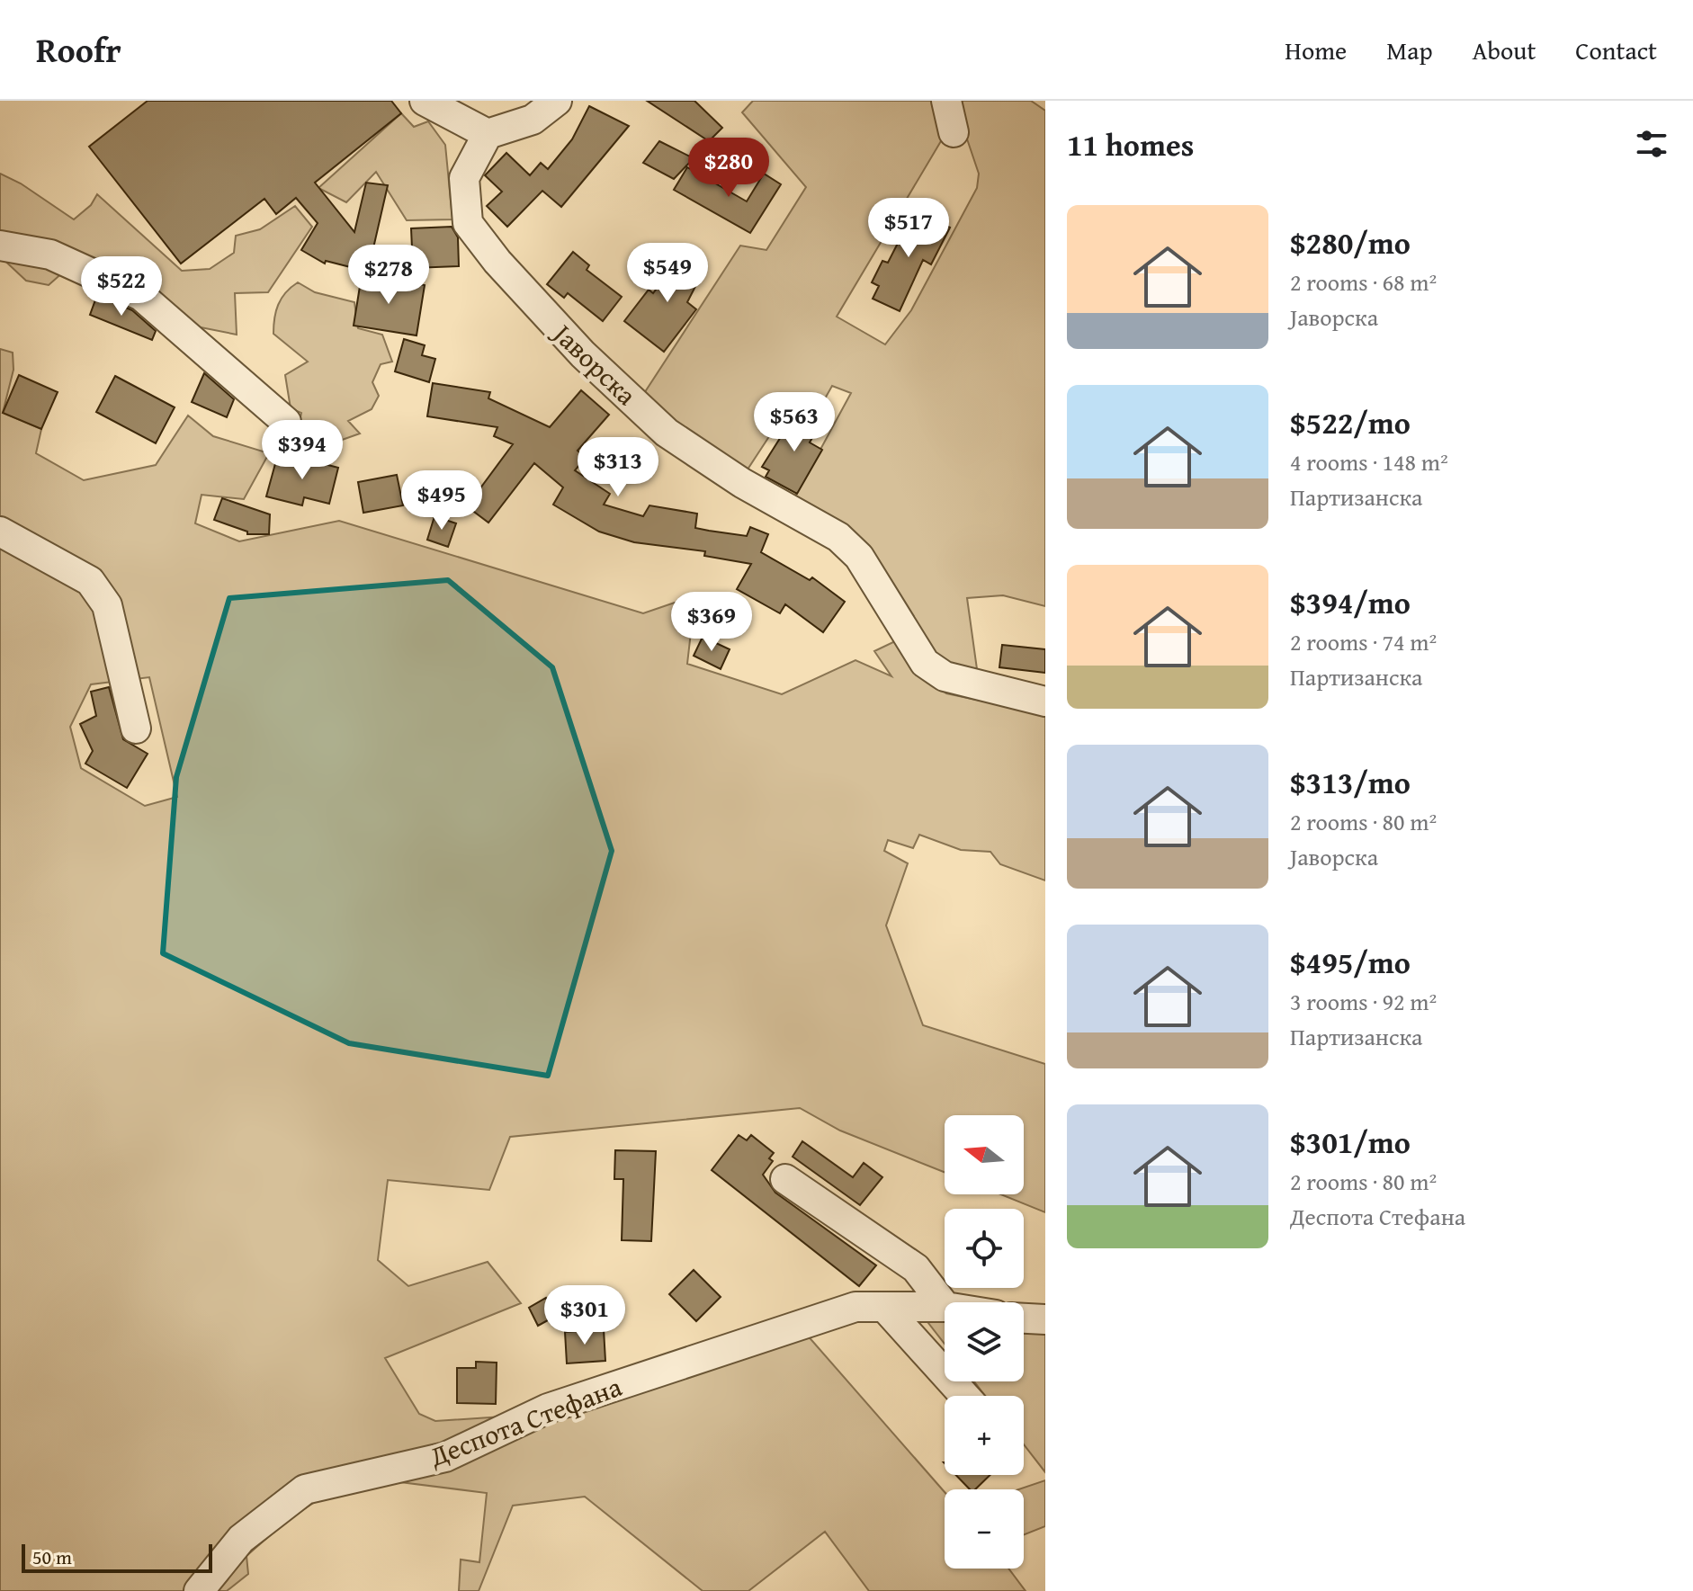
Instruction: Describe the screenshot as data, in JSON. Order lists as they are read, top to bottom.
{
  "streets": {
    "street": ["Јаворска", "Деспота Стефана"]
  },
  "scale_bar": "50 m",
  "north": "left",
  "page": {
    "header": "Roofr",
    "nav": [
      "Home",
      "Map",
      "About",
      "Contact"
    ],
    "heading": "11 homes",
    "price": [
      "$280",
      "$517",
      "$549",
      "$278",
      "$522",
      "$563",
      "$394",
      "$313",
      "$495",
      "$369",
      "$301"
    ],
    "list": [
      {
        "name": "$280/mo",
        "note": "2 rooms · 68 m² · Јаворска"
      },
      {
        "name": "$522/mo",
        "note": "4 rooms · 148 m² · Партизанска"
      },
      {
        "name": "$394/mo",
        "note": "2 rooms · 74 m² · Партизанска"
      },
      {
        "name": "$313/mo",
        "note": "2 rooms · 80 m² · Јаворска"
      },
      {
        "name": "$495/mo",
        "note": "3 rooms · 92 m² · Партизанска"
      },
      {
        "name": "$301/mo",
        "note": "2 rooms · 80 m² · Деспота Стефана"
      }
    ],
    "map_buttons": ["+", "−"],
    "scale": "50 m"
  }
}
